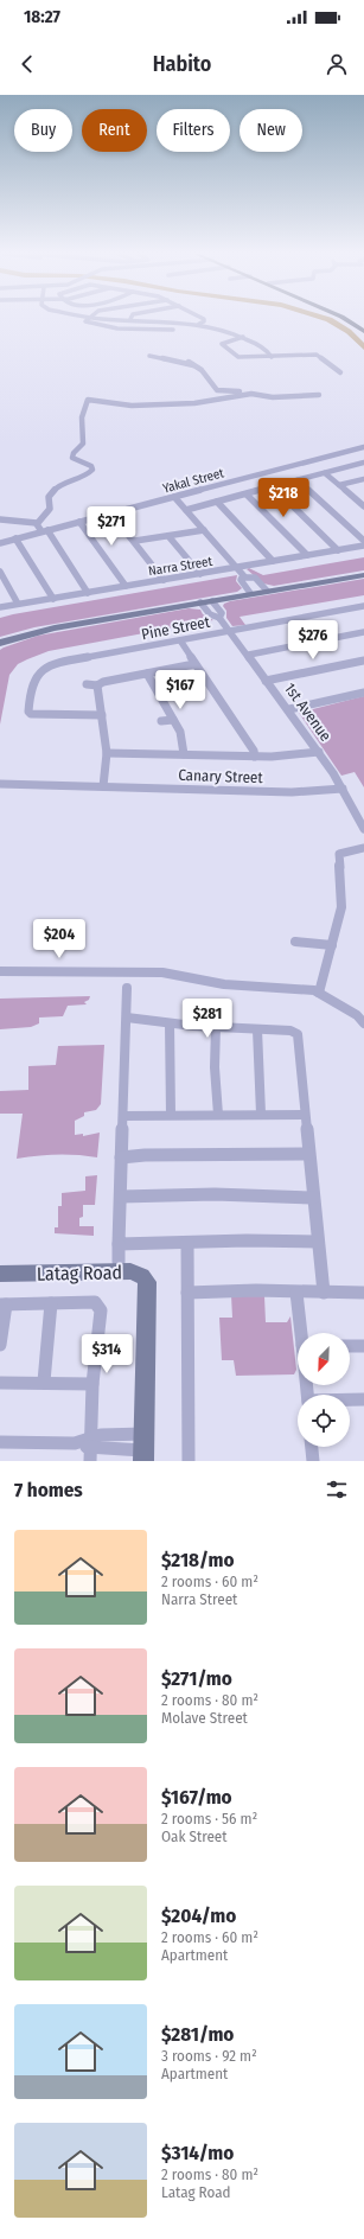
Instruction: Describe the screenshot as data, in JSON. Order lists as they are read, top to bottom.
{
  "streets": {
    "street": [
      "Yakal Street",
      "Narra Street",
      "Pine Street",
      "1st Avenue",
      "Canary Street",
      "Latag Road"
    ]
  },
  "crossings": [
    ["Pine Street", "1st Avenue"],
    ["1st Avenue", "Canary Street"]
  ],
  "north": "bottom left",
  "page": {
    "status": "18:27",
    "header": "Habito",
    "chip": [
      "Buy",
      "Rent",
      "Filters",
      "New"
    ],
    "price": [
      "$218",
      "$271",
      "$276",
      "$167",
      "$204",
      "$281",
      "$314"
    ],
    "heading": "7 homes",
    "list": [
      {
        "name": "$218/mo",
        "note": "2 rooms · 60 m² · Narra Street"
      },
      {
        "name": "$271/mo",
        "note": "2 rooms · 80 m² · Molave Street"
      },
      {
        "name": "$167/mo",
        "note": "2 rooms · 56 m² · Oak Street"
      },
      {
        "name": "$204/mo",
        "note": "2 rooms · 60 m² · Apartment"
      },
      {
        "name": "$281/mo",
        "note": "3 rooms · 92 m² · Apartment"
      },
      {
        "name": "$314/mo",
        "note": "2 rooms · 80 m² · Latag Road"
      }
    ]
  }
}
